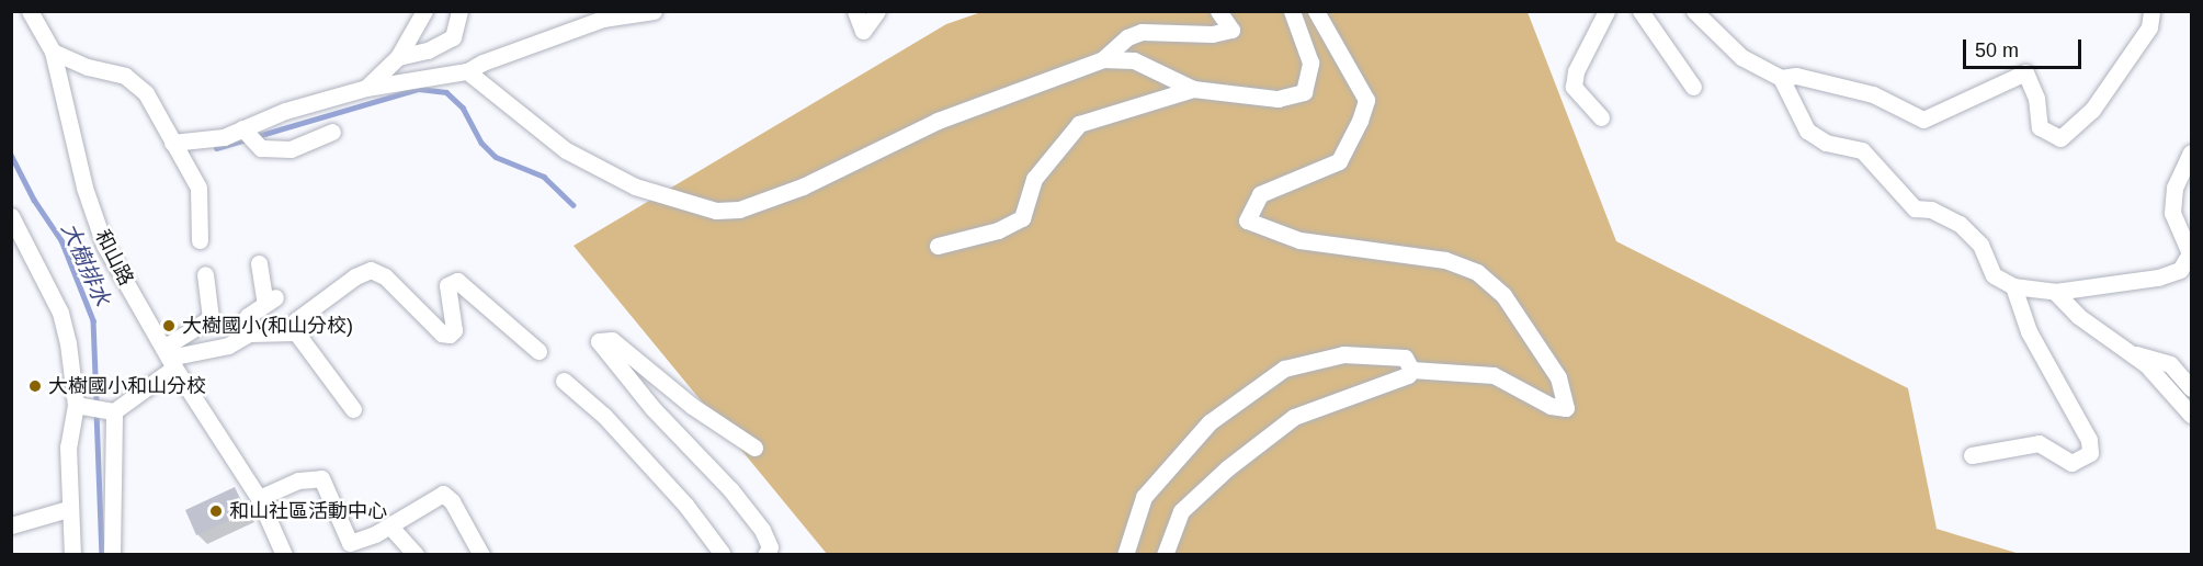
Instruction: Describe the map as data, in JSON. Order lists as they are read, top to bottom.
{
  "streets": {
    "street": ["和山路"]
  },
  "water": ["大樹排水"],
  "places": ["大樹國小(和山分校)", "大樹國小和山分校", "和山社區活動中心"],
  "scale_bar": "50 m"
}
